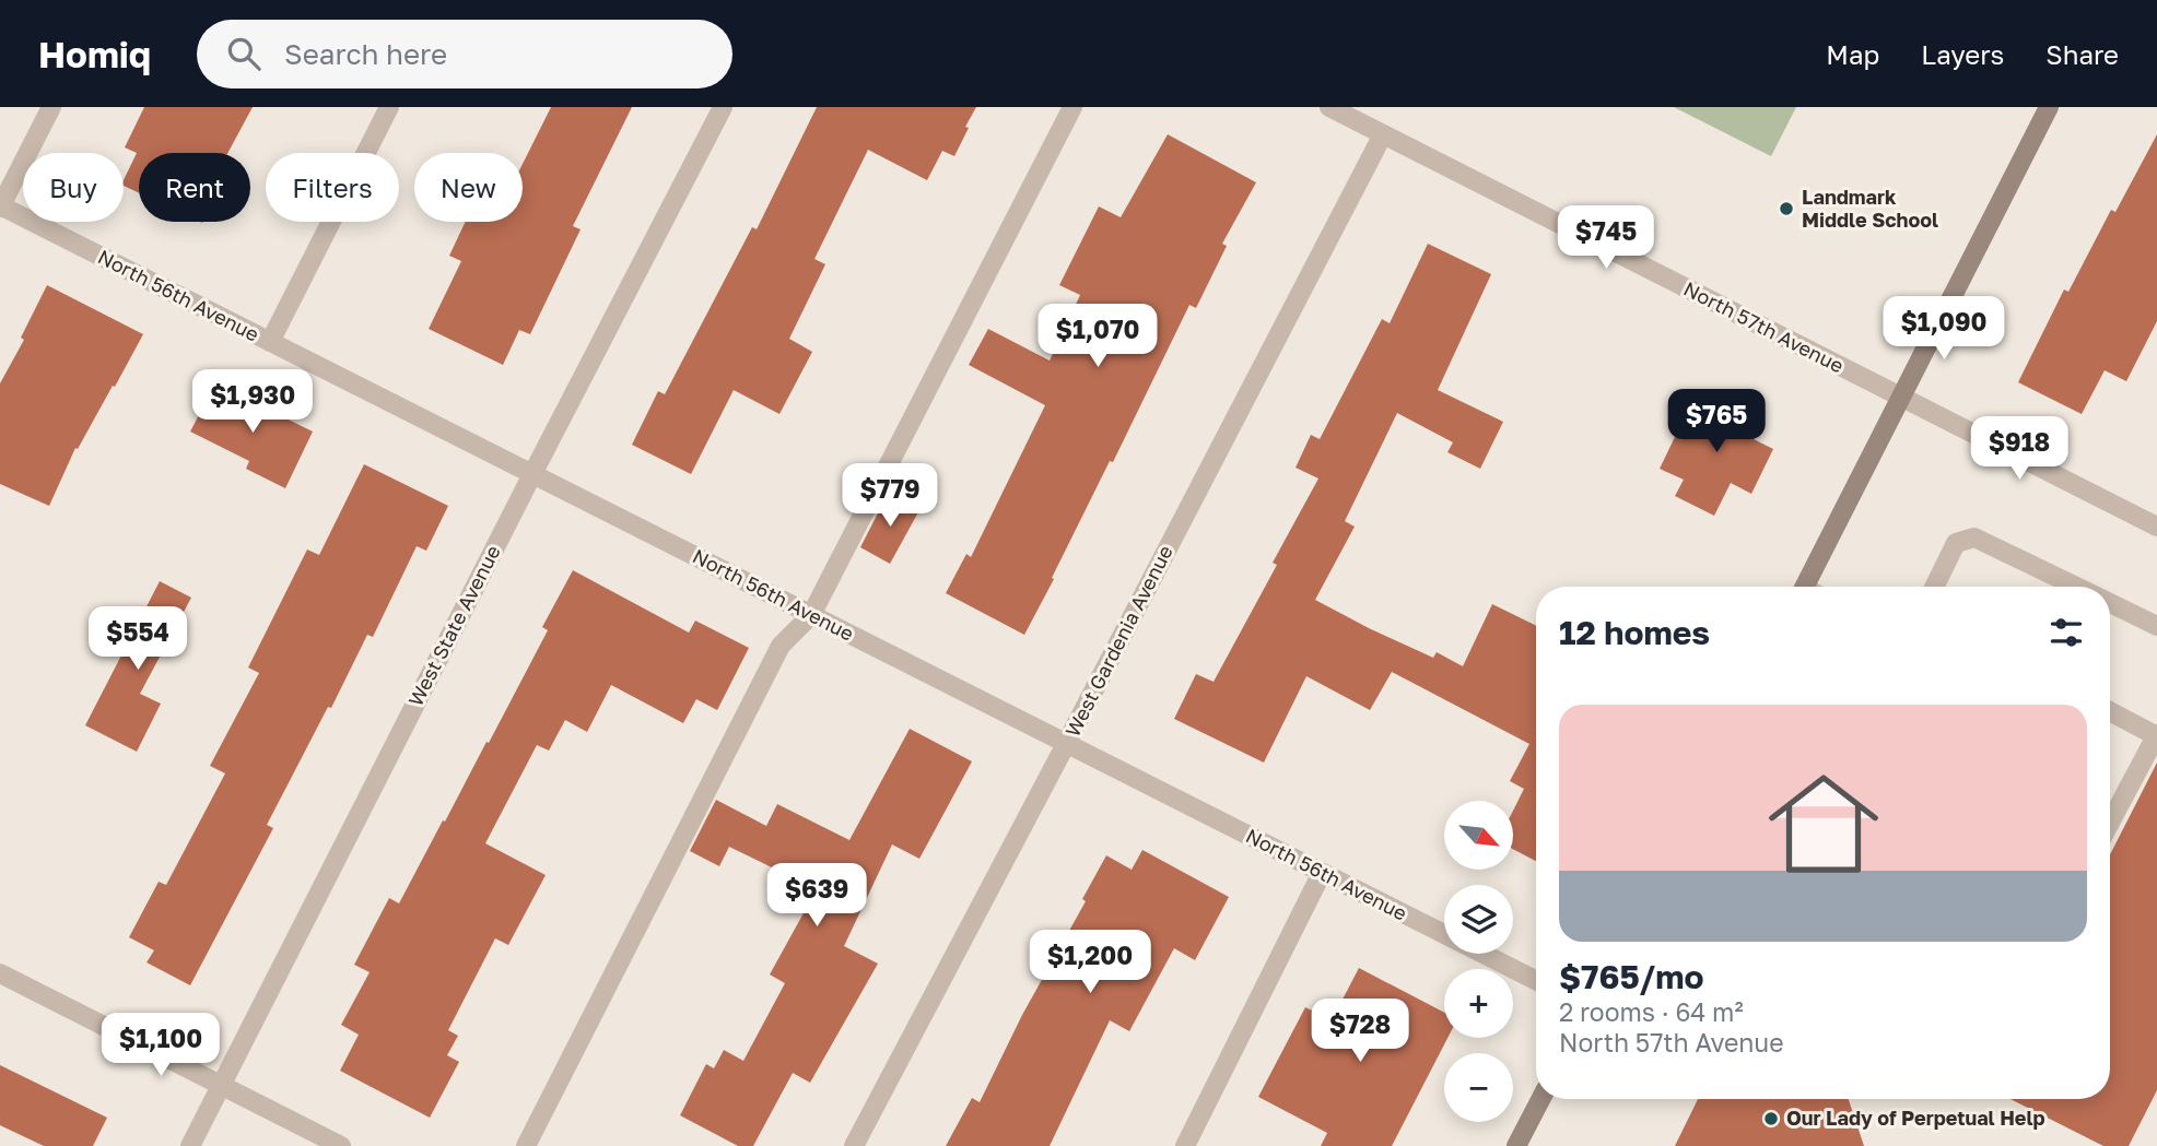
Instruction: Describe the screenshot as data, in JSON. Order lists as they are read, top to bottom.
{
  "streets": {
    "street": [
      "North 56th Avenue",
      "North 57th Avenue",
      "West State Avenue",
      "West Gardenia Avenue"
    ]
  },
  "crossings": [
    ["North 56th Avenue", "West State Avenue"],
    ["North 56th Avenue", "West Gardenia Avenue"],
    ["North 57th Avenue", "West Gardenia Avenue"]
  ],
  "places": ["Landmark Middle School", "Our Lady of Perpetual Help"],
  "north": "bottom right",
  "page": {
    "header": "Homiq",
    "search": "Search here",
    "nav": ["Map", "Layers", "Share"],
    "chip": [
      "Buy",
      "Rent",
      "Filters",
      "New"
    ],
    "price": [
      "$745",
      "$1,090",
      "$1,070",
      "$1,930",
      "$765",
      "$918",
      "$779",
      "$554",
      "$639",
      "$1,200",
      "$728",
      "$1,100"
    ],
    "heading": "12 homes",
    "list": [
      {
        "name": "$765/mo",
        "note": "2 rooms · 64 m² · North 57th Avenue"
      }
    ],
    "map_buttons": ["+", "−"]
  }
}
